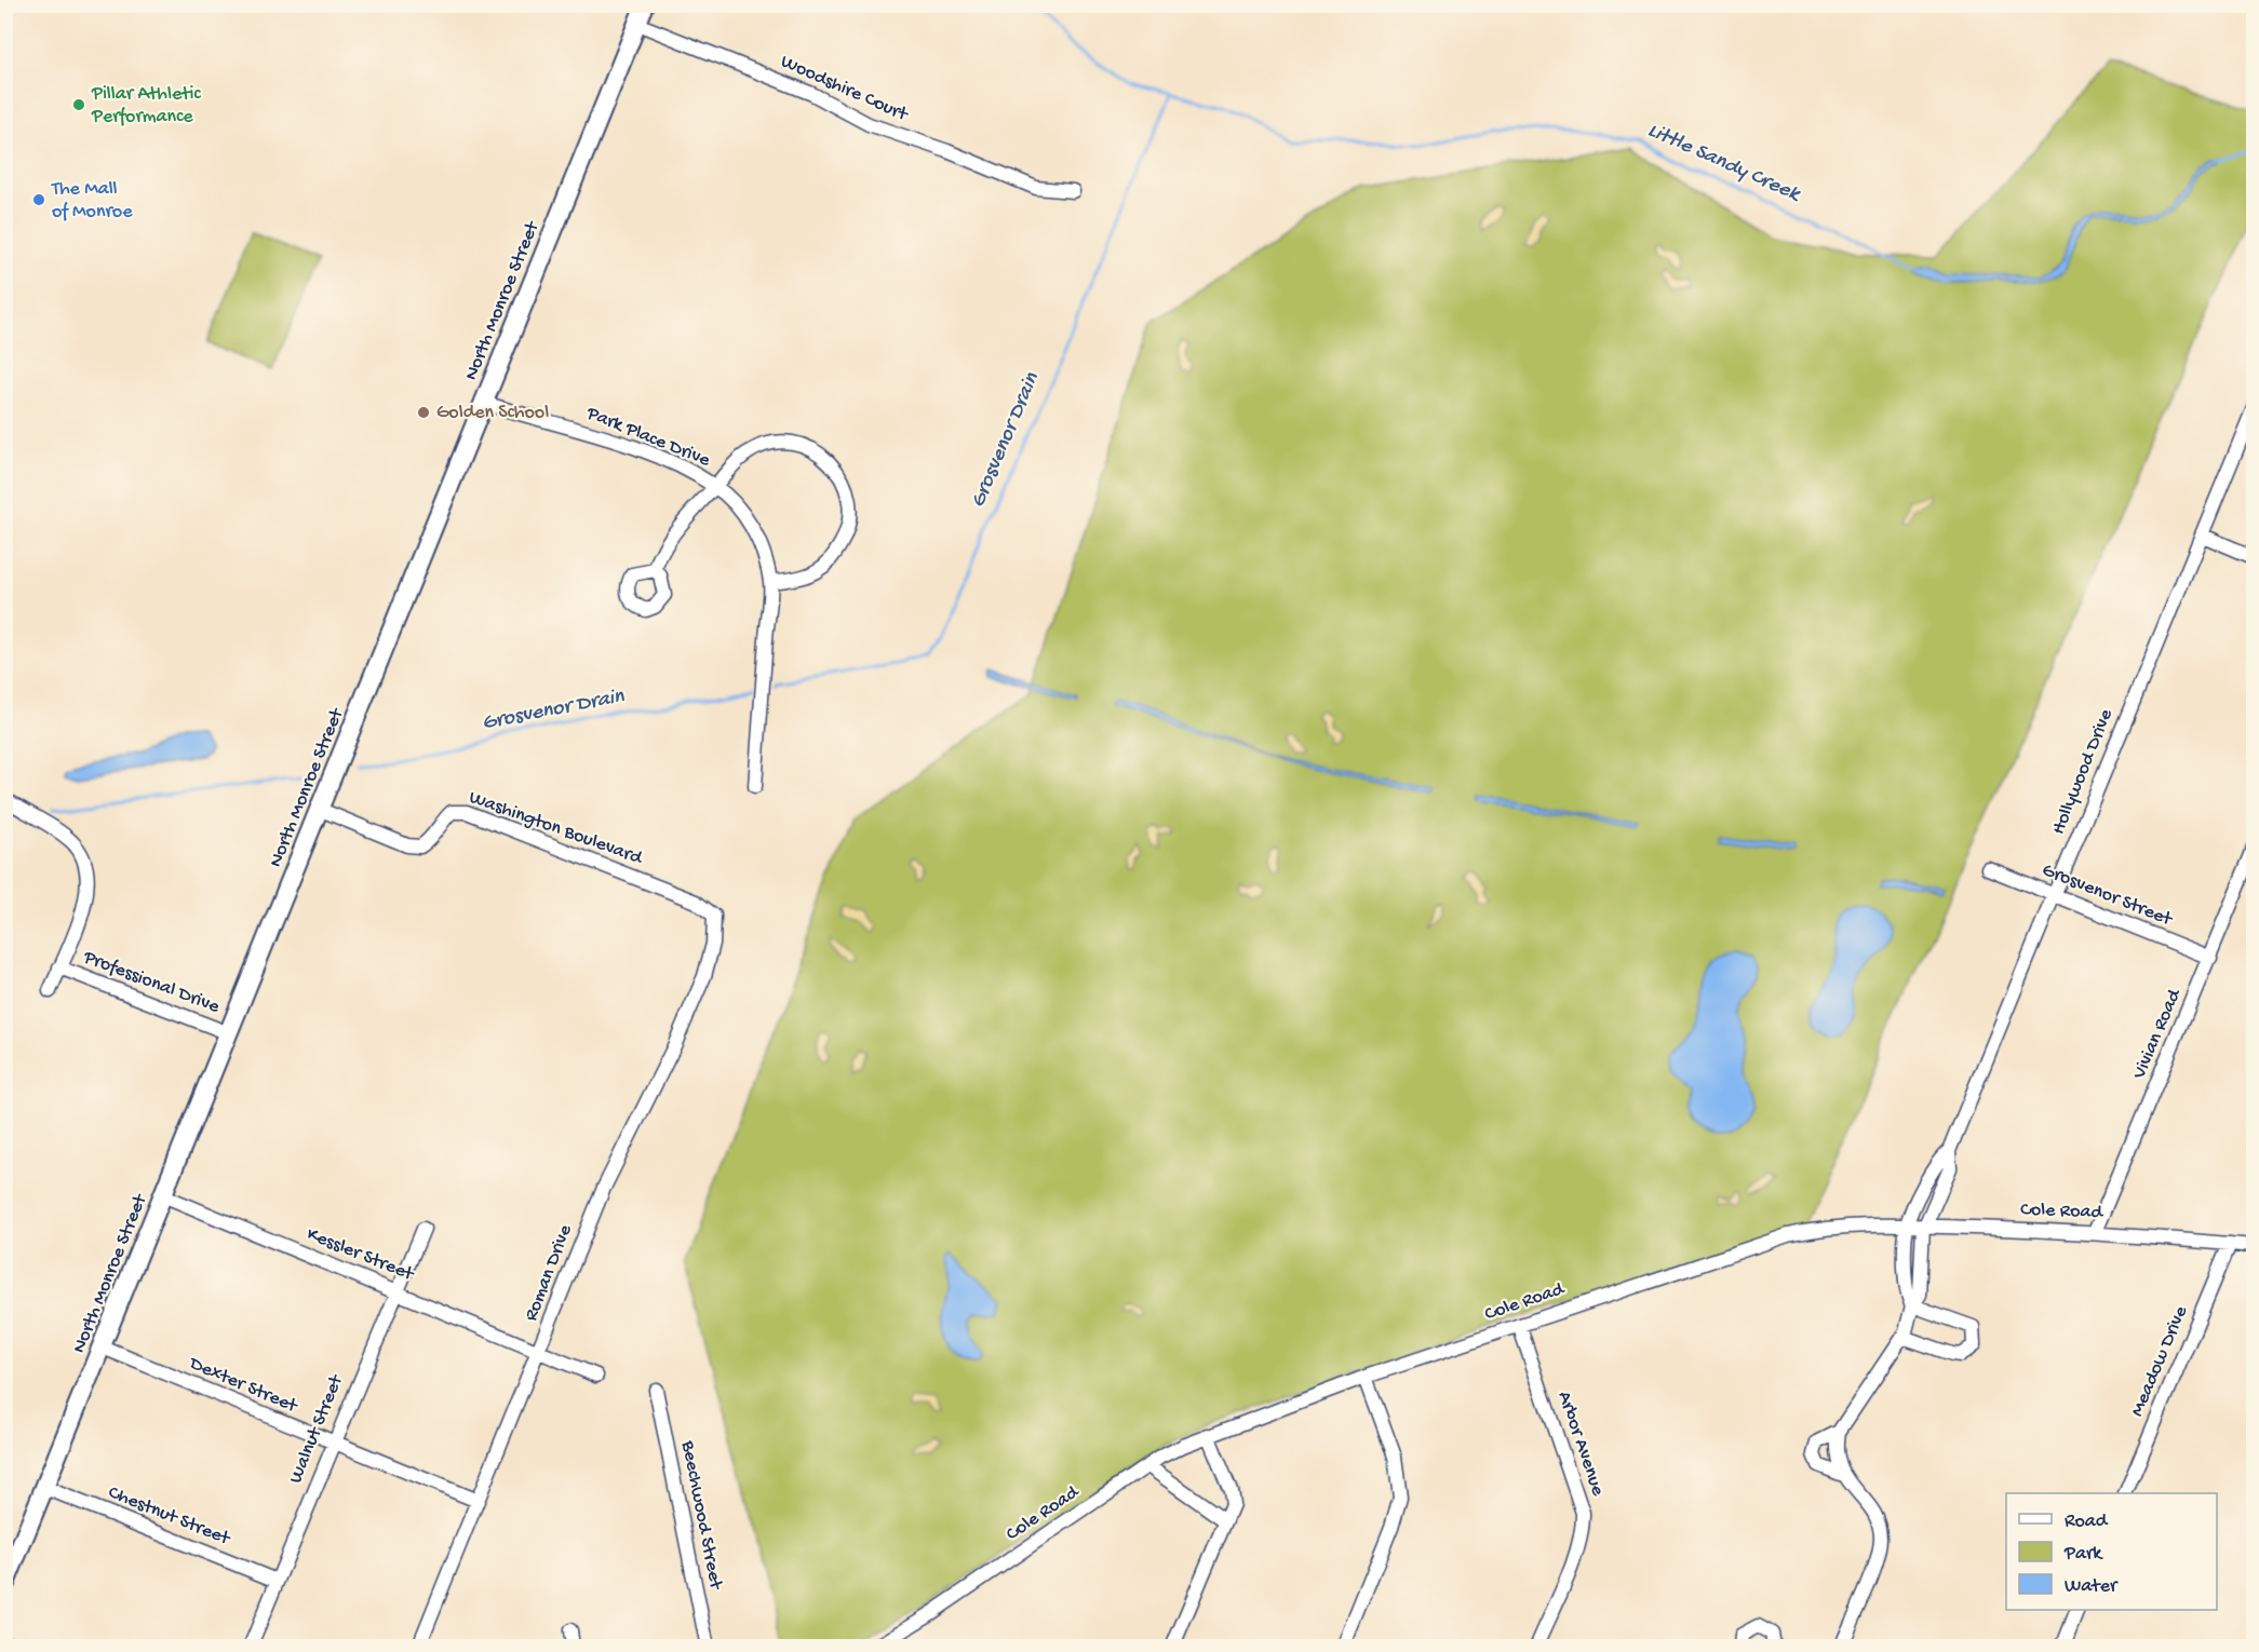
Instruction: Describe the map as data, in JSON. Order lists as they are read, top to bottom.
{
  "streets": {
    "main road": ["North Monroe Street"],
    "street": [
      "Woodshire Court",
      "Park Place Drive",
      "Hollywood Drive",
      "Washington Boulevard",
      "Grosvenor Street",
      "Professional Drive",
      "Vivian Road",
      "Cole Road",
      "Kessler Street",
      "Roman Drive",
      "Meadow Drive",
      "Dexter Street",
      "Walnut Street",
      "Arbor Avenue",
      "Beechwood Street",
      "Chestnut Street"
    ]
  },
  "crossings": [
    ["Woodshire Court", "North Monroe Street"],
    ["North Monroe Street", "Park Place Drive"],
    ["North Monroe Street", "Washington Boulevard"],
    ["North Monroe Street", "Professional Drive"],
    ["North Monroe Street", "Kessler Street"],
    ["North Monroe Street", "Dexter Street"],
    ["North Monroe Street", "Chestnut Street"],
    ["Hollywood Drive", "Grosvenor Street"],
    ["Hollywood Drive", "Cole Road"],
    ["Washington Boulevard", "Roman Drive"],
    ["Grosvenor Street", "Vivian Road"],
    ["Vivian Road", "Cole Road"],
    ["Cole Road", "Meadow Drive"],
    ["Cole Road", "Arbor Avenue"],
    ["Kessler Street", "Roman Drive"],
    ["Kessler Street", "Walnut Street"],
    ["Roman Drive", "Dexter Street"],
    ["Dexter Street", "Walnut Street"],
    ["Walnut Street", "Chestnut Street"]
  ],
  "water": ["Little Sandy Creek", "Grosvenor Drain"],
  "places": ["Pillar Athletic Performance", "The Mall of Monroe", "Golden School"],
  "legend": ["Road", "Park", "Water"]
}
